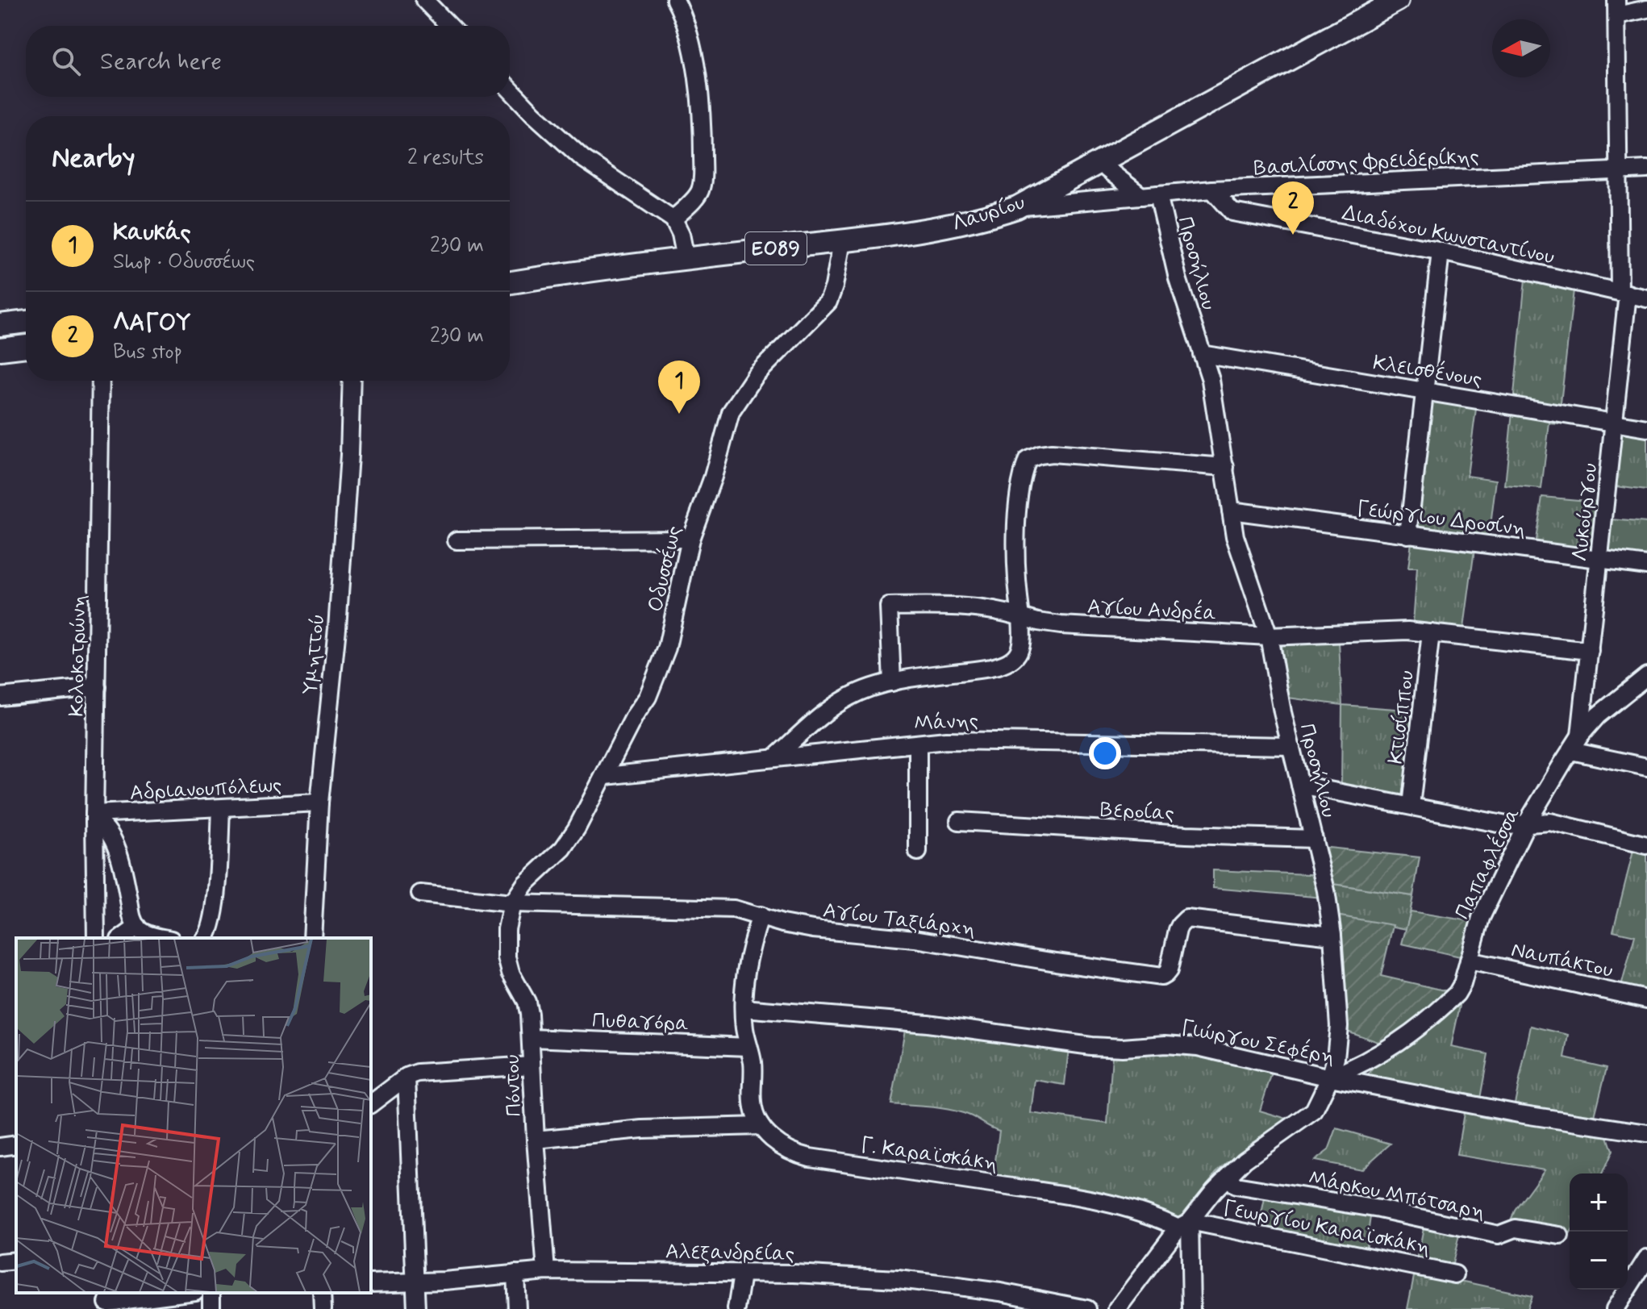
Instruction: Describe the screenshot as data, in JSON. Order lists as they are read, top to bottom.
{
  "streets": {
    "main road": ["Λαυρίου", "ΕΟ89"],
    "street": [
      "Βασιλίσσης Φρειδερίκης",
      "Διαδόχου Κωνσταντίνου",
      "Προσήλιου",
      "Κλεισθένους",
      "Λυκούργου",
      "Γεώργιου Δροσίνη",
      "Οδυσσέως",
      "Αγίου Ανδρέα",
      "Υμηττού",
      "Κολοκοτρώνη",
      "Κτισίππου",
      "Μάνης",
      "Αδριανουπόλεως",
      "Βεροίας",
      "Παπαφλέσσα",
      "Αγίου Ταξιάρχη",
      "Ναυπάκτου",
      "Πυθαγόρα",
      "Γιώργου Σεφέρη",
      "Πόντου",
      "Γ. Καραϊσκάκη",
      "Μάρκου Μπότσαρη",
      "Γεωργίου Καραϊσκάκη",
      "Αλεξανδρείας"
    ]
  },
  "crossings": [
    ["Βασιλίσσης Φρειδερίκης", "Διαδόχου Κωνσταντίνου"],
    ["Βασιλίσσης Φρειδερίκης", "Προσήλιου"],
    ["Βασιλίσσης Φρειδερίκης", "Λυκούργου"],
    ["Λαυρίου", "Οδυσσέως"],
    ["Διαδόχου Κωνσταντίνου", "Λυκούργου"],
    ["Προσήλιου", "Κλεισθένους"],
    ["Προσήλιου", "Γεώργιου Δροσίνη"],
    ["Προσήλιου", "Αγίου Ανδρέα"],
    ["Προσήλιου", "Μάνης"],
    ["Προσήλιου", "Βεροίας"],
    ["Προσήλιου", "Παπαφλέσσα"],
    ["Προσήλιου", "Αγίου Ταξιάρχη"],
    ["Προσήλιου", "Γιώργου Σεφέρη"],
    ["Προσήλιου", "Γ. Καραϊσκάκη"],
    ["Προσήλιου", "Μάρκου Μπότσαρη"],
    ["Προσήλιου", "Γεωργίου Καραϊσκάκη"],
    ["Κλεισθένους", "Λυκούργου"],
    ["Λυκούργου", "Γεώργιου Δροσίνη"],
    ["Λυκούργου", "Αγίου Ανδρέα"],
    ["Λυκούργου", "Παπαφλέσσα"],
    ["Οδυσσέως", "Μάνης"],
    ["Οδυσσέως", "Αγίου Ταξιάρχη"],
    ["Οδυσσέως", "Πόντου"],
    ["Αγίου Ανδρέα", "Κτισίππου"],
    ["Υμηττού", "Αδριανουπόλεως"],
    ["Κολοκοτρώνη", "Αδριανουπόλεως"],
    ["Παπαφλέσσα", "Ναυπάκτου"],
    ["Παπαφλέσσα", "Γιώργου Σεφέρη"],
    ["Αγίου Ταξιάρχη", "Πόντου"],
    ["Πυθαγόρα", "Πόντου"],
    ["Πόντου", "Αλεξανδρείας"],
    ["Γ. Καραϊσκάκη", "Γεωργίου Καραϊσκάκη"]
  ],
  "north": "left",
  "page": {
    "search": "Search here",
    "heading": ["Nearby", "2 results"],
    "pins": ["2", "1"],
    "list": [
      {
        "mark": "1",
        "name": "Καυκάς",
        "note": "Shop · Οδυσσέως",
        "value": "230 m"
      },
      {
        "mark": "2",
        "name": "ΛΑΓΟΥ",
        "note": "Bus stop",
        "value": "230 m"
      }
    ],
    "map_buttons": ["+", "−"]
  }
}
